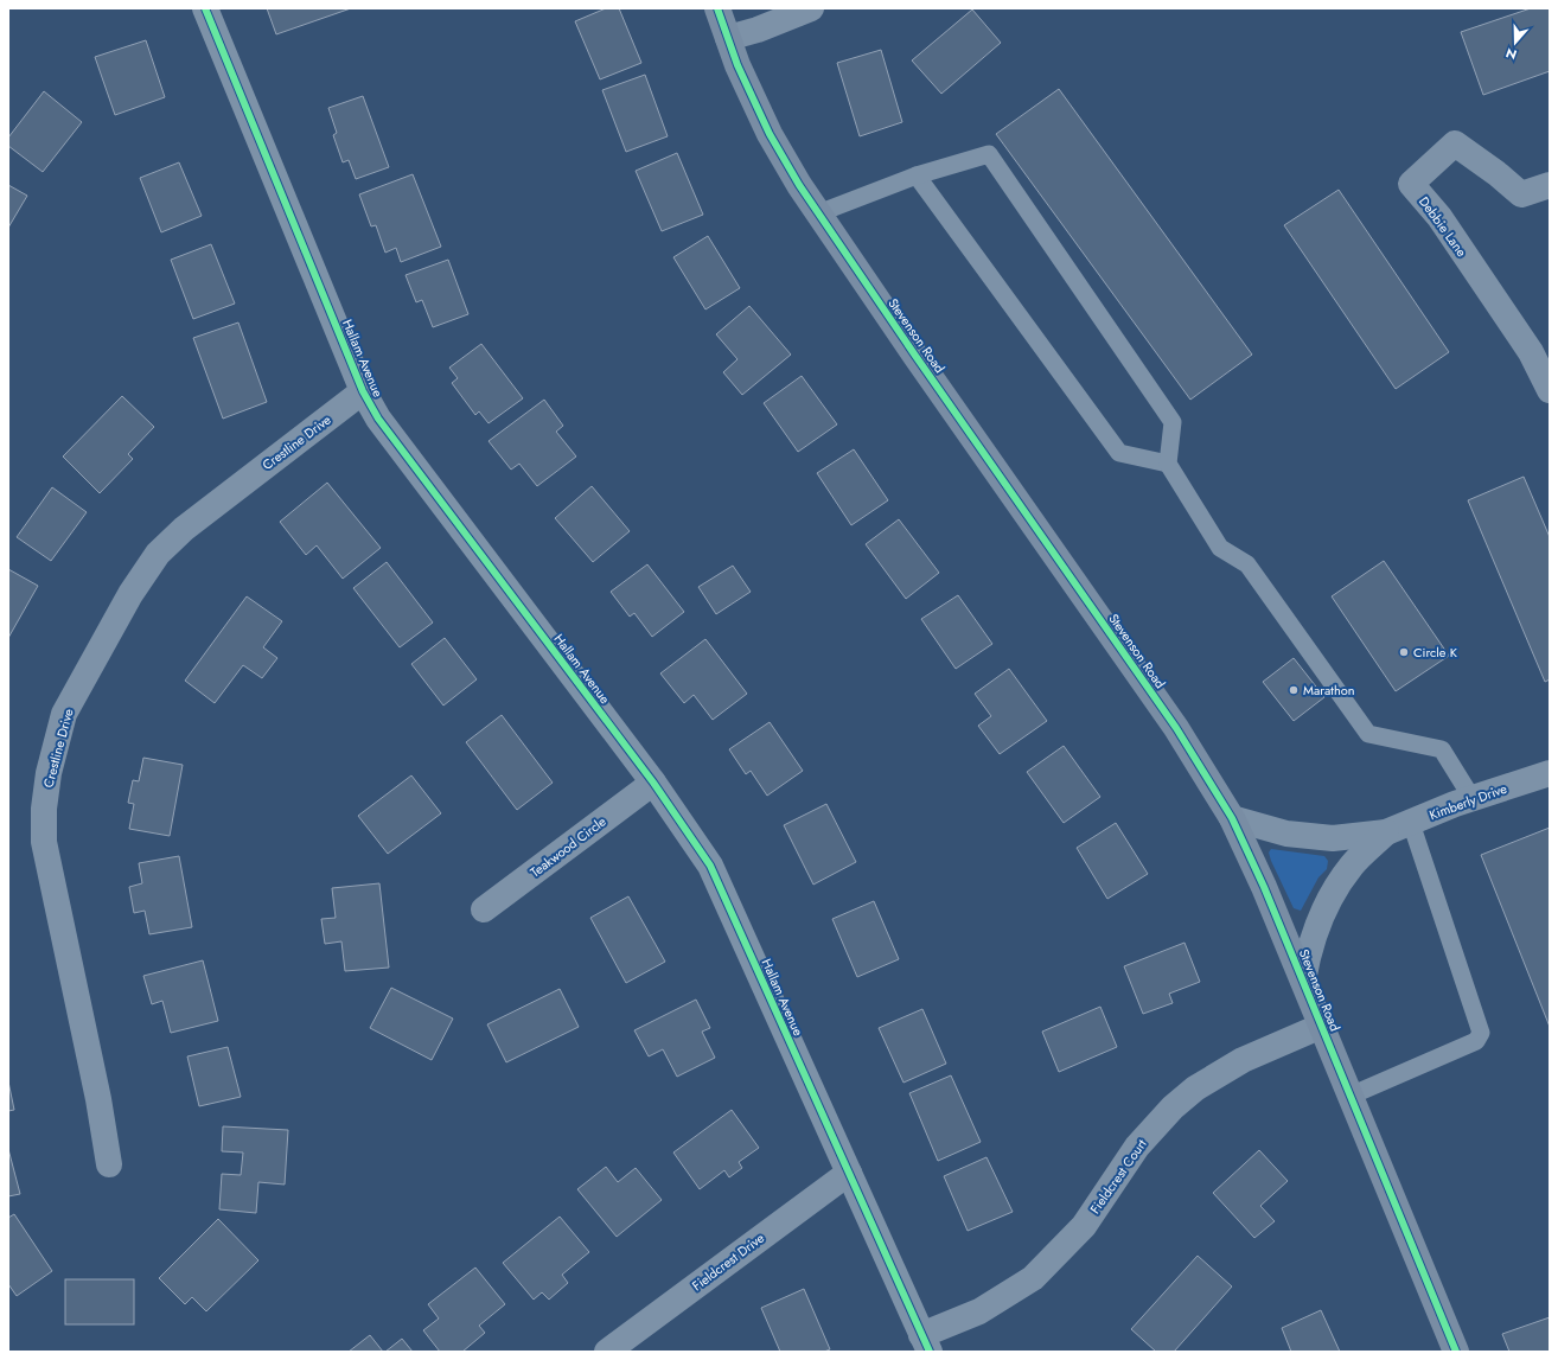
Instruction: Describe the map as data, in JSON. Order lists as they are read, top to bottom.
{
  "streets": {
    "main road": ["Stevenson Road"],
    "street": [
      "Debbie Lane",
      "Hallam Avenue",
      "Crestline Drive",
      "Kimberly Drive",
      "Teakwood Circle",
      "Fieldcrest Court",
      "Fieldcrest Drive"
    ]
  },
  "crossings": [
    ["Stevenson Road", "Kimberly Drive"],
    ["Stevenson Road", "Fieldcrest Court"],
    ["Hallam Avenue", "Crestline Drive"],
    ["Hallam Avenue", "Teakwood Circle"],
    ["Hallam Avenue", "Fieldcrest Court"],
    ["Hallam Avenue", "Fieldcrest Drive"]
  ],
  "places": ["Circle K", "Marathon"],
  "north": "bottom"
}
